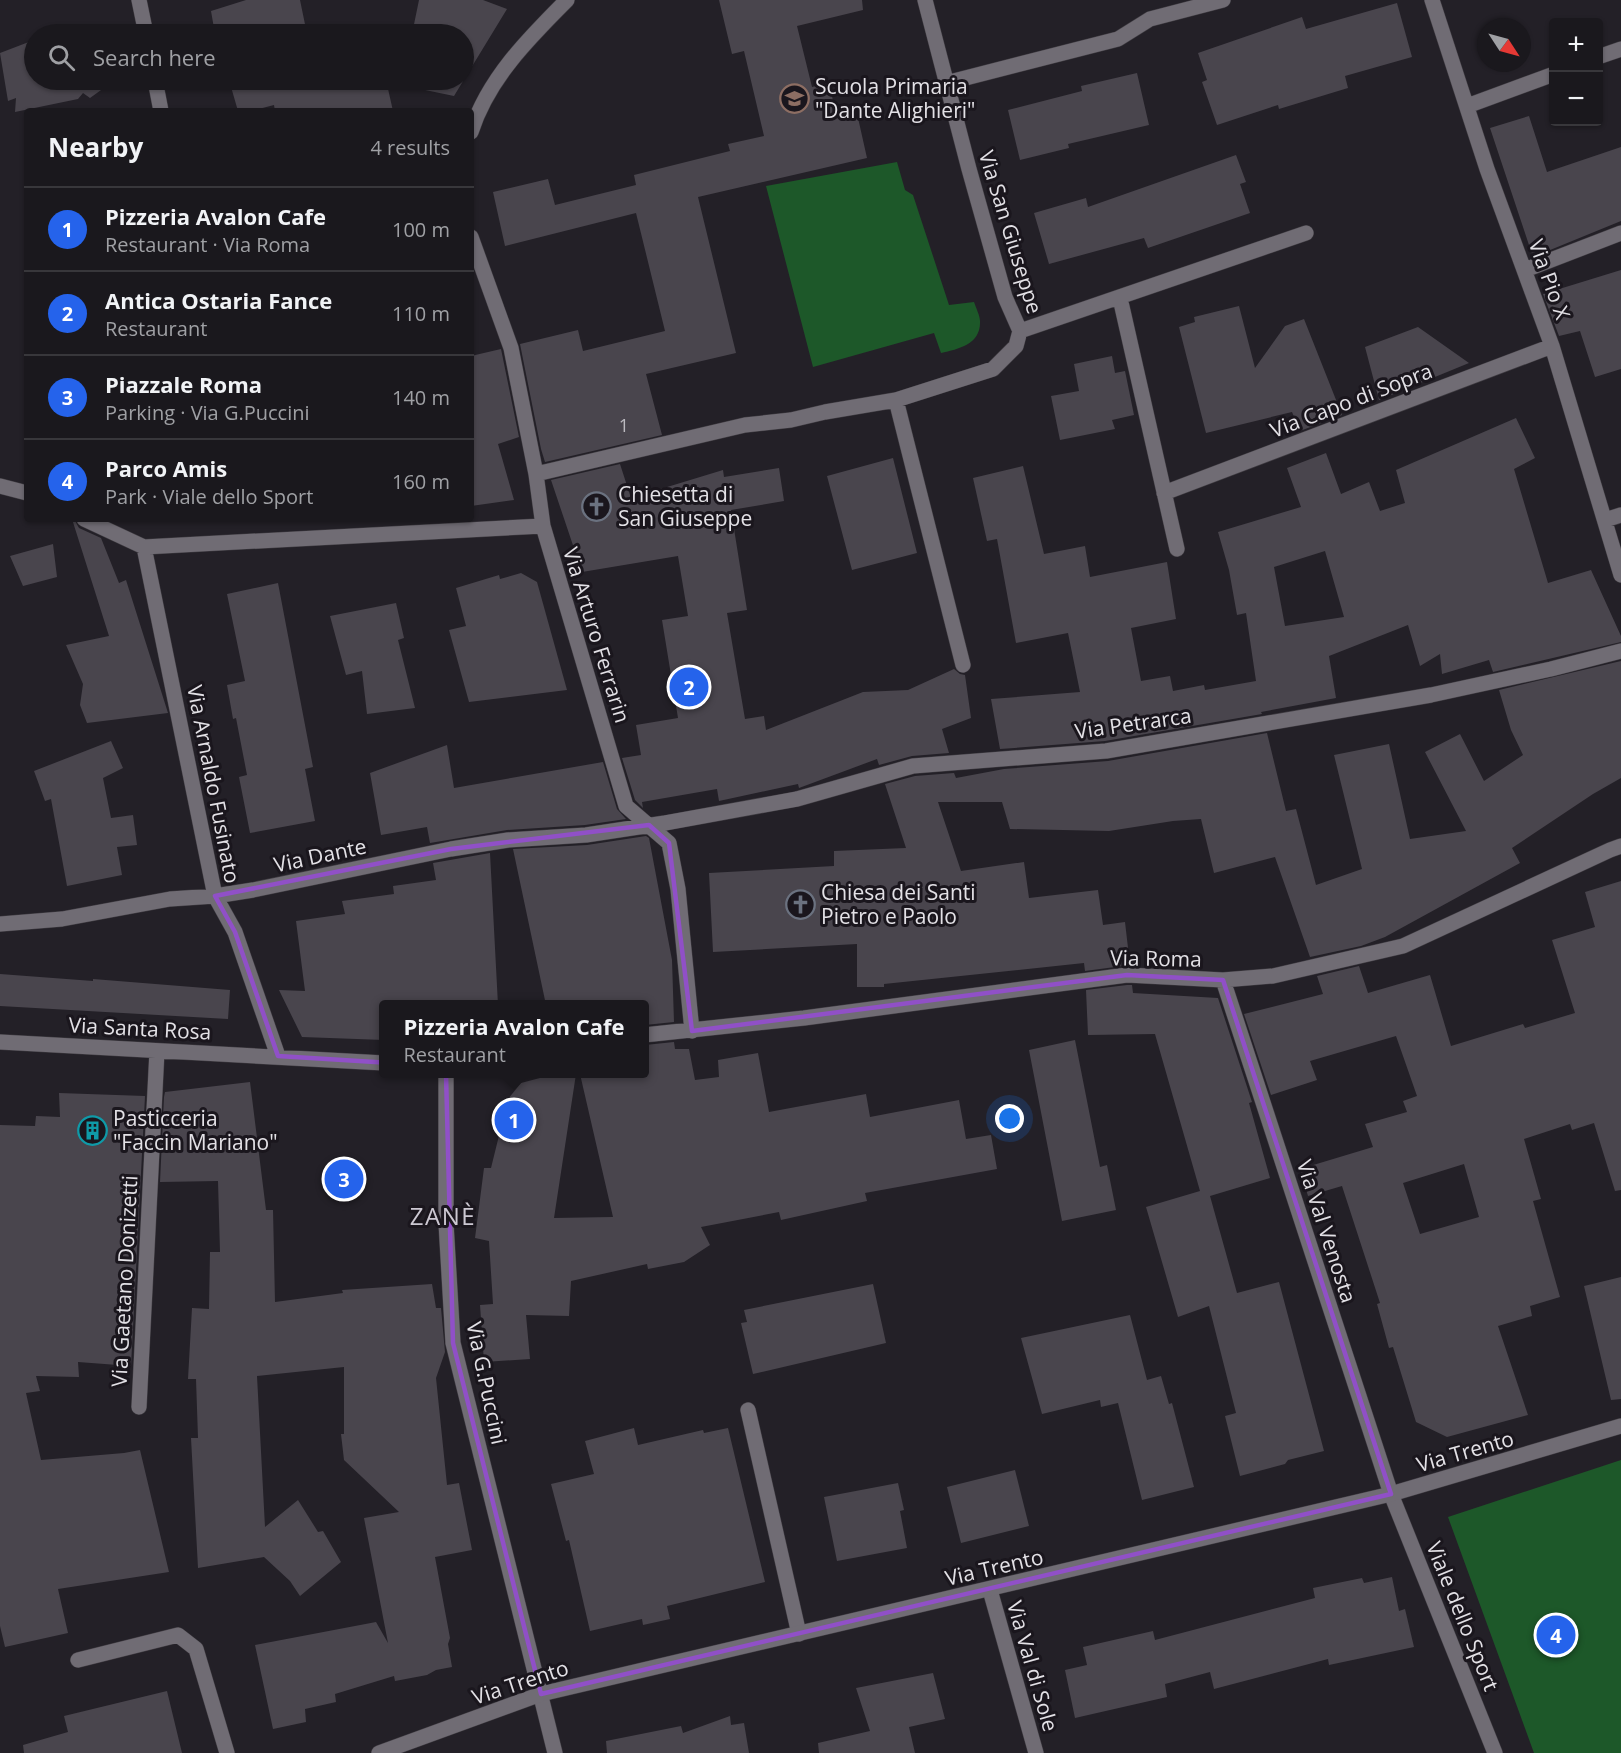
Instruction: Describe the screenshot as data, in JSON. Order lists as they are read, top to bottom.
{
  "streets": {
    "street": [
      "Via San Giuseppe",
      "Via Pio X",
      "Via Capo di Sopra",
      "Via Arturo Ferrarin",
      "Via Petrarca",
      "Via Arnaldo Fusinato",
      "Via Dante",
      "Via Roma",
      "Via Santa Rosa",
      "Via Val Venosta",
      "Via Gaetano Donizetti",
      "Via G.Puccini",
      "Via Trento",
      "Viale dello Sport",
      "Via Val di Sole"
    ]
  },
  "crossings": [
    ["Via San Giuseppe", "Via Arturo Ferrarin"],
    ["Via Pio X", "Via Capo di Sopra"],
    ["Via Arturo Ferrarin", "Via Petrarca"],
    ["Via Arturo Ferrarin", "Via Dante"],
    ["Via Arturo Ferrarin", "Via Roma"],
    ["Via Petrarca", "Via Dante"],
    ["Via Arnaldo Fusinato", "Via Dante"],
    ["Via Arnaldo Fusinato", "Via Santa Rosa"],
    ["Via Roma", "Via Val Venosta"],
    ["Via Santa Rosa", "Via Gaetano Donizetti"],
    ["Via Val Venosta", "Via Trento"],
    ["Via Val Venosta", "Viale dello Sport"],
    ["Via G.Puccini", "Via Trento"],
    ["Via Trento", "Viale dello Sport"],
    ["Via Trento", "Via Val di Sole"]
  ],
  "districts": ["ZANÈ"],
  "places": {
    "school or university": ["Scuola Primaria \"Dante Alighieri\""],
    "church": ["Chiesetta di San Giuseppe", "Chiesa dei Santi Pietro e Paolo"],
    "building": ["Pasticceria \"Faccin Mariano\""]
  },
  "house_numbers": ["1"],
  "north": "bottom right",
  "page": {
    "map_buttons": ["+", "−"],
    "search": "Search here",
    "heading": ["Nearby", "4 results"],
    "list": [
      {
        "mark": "1",
        "name": "Pizzeria Avalon Cafe",
        "note": "Restaurant · Via Roma",
        "value": "100 m"
      },
      {
        "mark": "2",
        "name": "Antica Ostaria Fance",
        "note": "Restaurant",
        "value": "110 m"
      },
      {
        "mark": "3",
        "name": "Piazzale Roma",
        "note": "Parking · Via G.Puccini",
        "value": "140 m"
      },
      {
        "mark": "4",
        "name": "Parco Amis",
        "note": "Park · Viale dello Sport",
        "value": "160 m"
      }
    ],
    "pins": [
      "2",
      "1",
      "3",
      "4"
    ],
    "popup": ["Pizzeria Avalon Cafe", "Restaurant"]
  }
}
